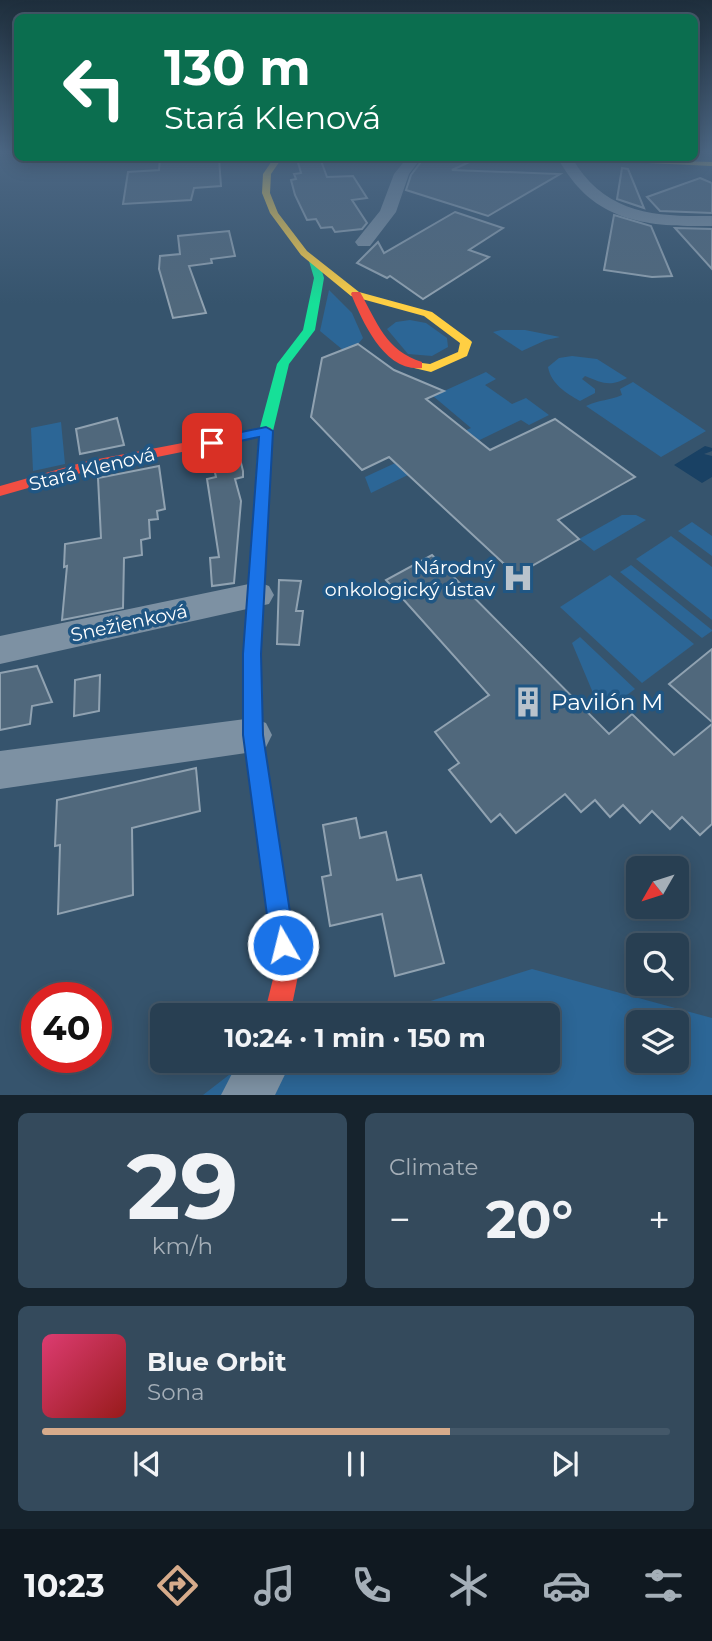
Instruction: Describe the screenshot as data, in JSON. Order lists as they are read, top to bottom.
{
  "streets": {
    "street": ["Stará Klenová", "Snežienková"]
  },
  "places": {
    "hospital": ["Národný onkologický ústav"],
    "building": ["Pavilón M"]
  },
  "north": "bottom left",
  "page": {
    "turn": ["130 m", "Stará Klenová"],
    "limit": "40",
    "trip": "10:24 · 1 min · 150 m",
    "tile": [
      ["29", "km/h"],
      "Climate"
    ],
    "heat": ["−", "20°", "+"],
    "song": ["Blue Orbit", "Sona"],
    "tabs": "10:23"
  }
}
